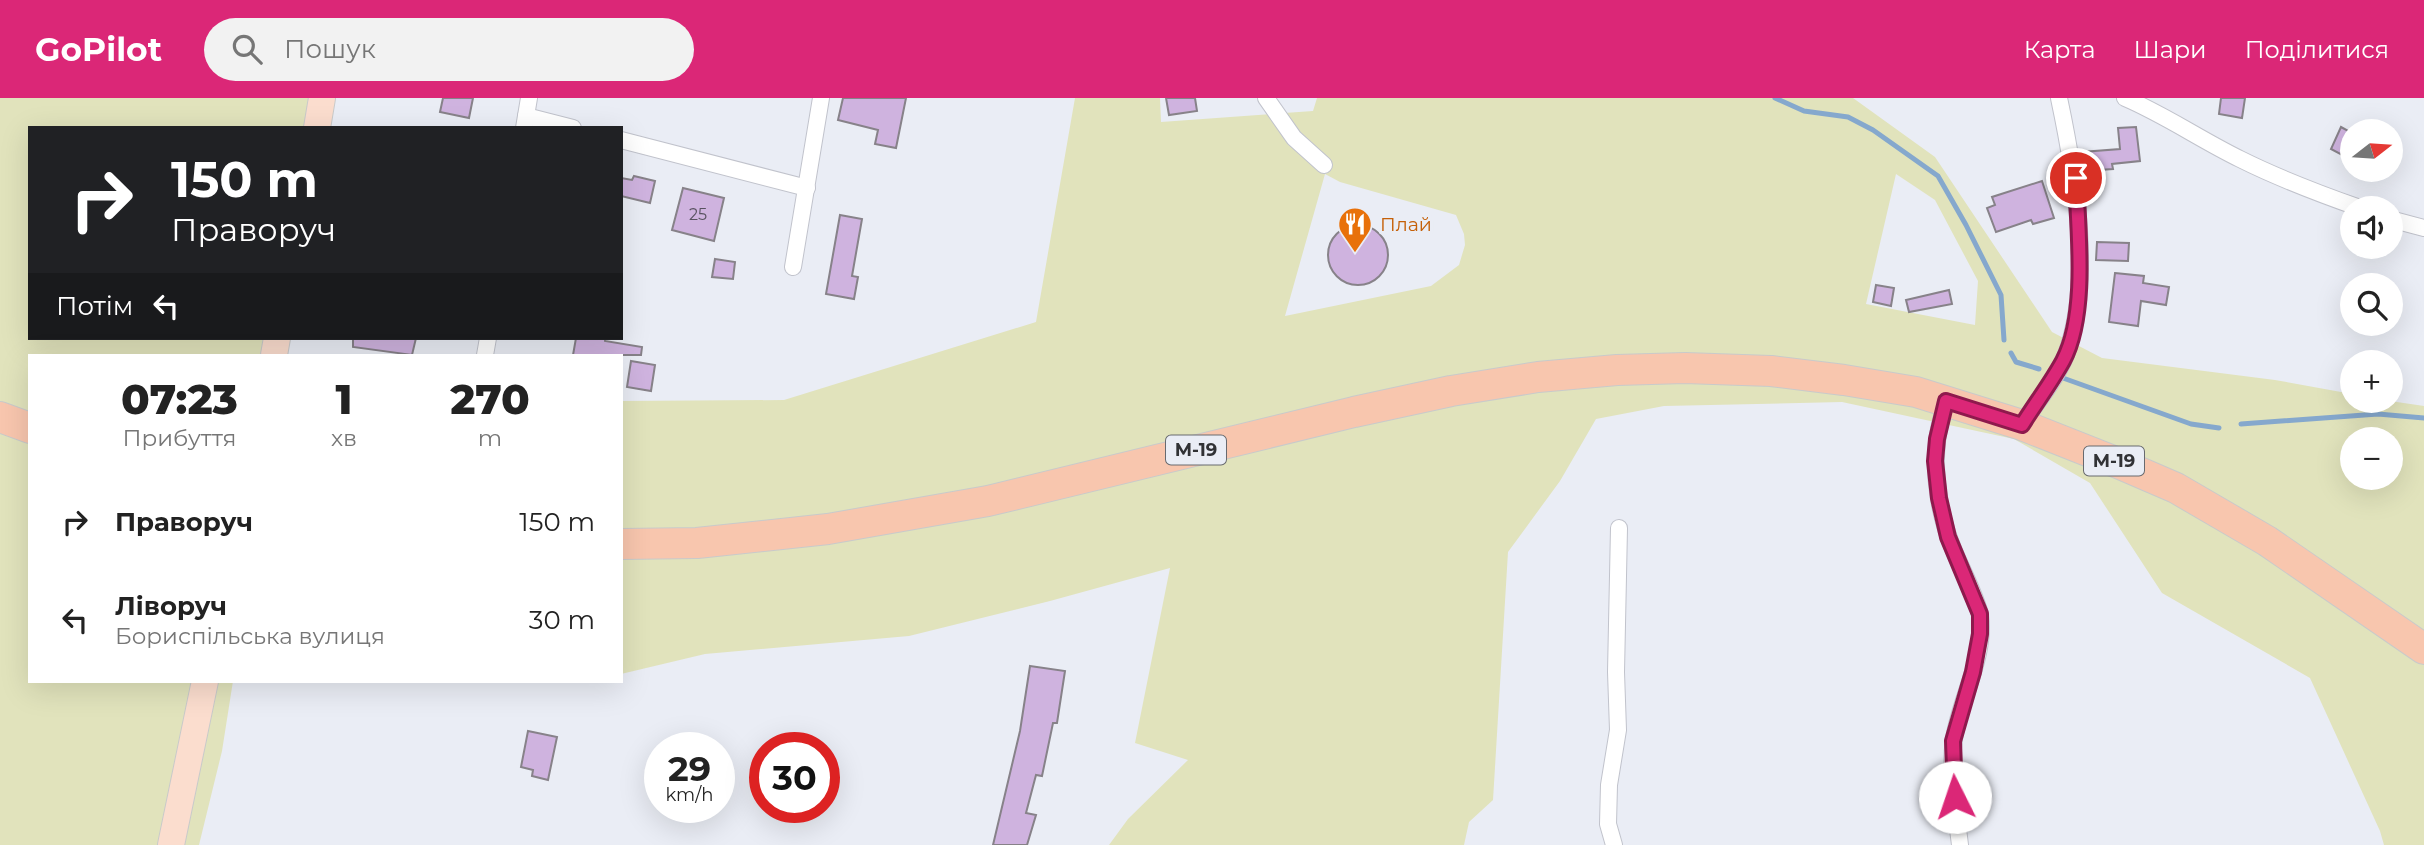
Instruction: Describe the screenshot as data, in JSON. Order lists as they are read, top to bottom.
{
  "streets": {
    "highway": ["М-19"]
  },
  "places": {
    "restaurant": ["Плай"]
  },
  "house_numbers": ["25"],
  "north": "right",
  "page": {
    "header": "GoPilot",
    "search": "Пошук",
    "nav": ["Карта", "Шари", "Поділитися"],
    "map_buttons": ["+", "−"],
    "turn": ["150 m", "Праворуч"],
    "then": "Потім",
    "eta": [
      "07:23",
      "Прибуття",
      "1",
      "хв",
      "270",
      "m"
    ],
    "list": [
      {
        "name": "Праворуч",
        "value": "150 m"
      },
      {
        "name": "Ліворуч",
        "note": "Бориспільська вулиця",
        "value": "30 m"
      }
    ],
    "speed": "29 km/h",
    "limit": "30"
  }
}
